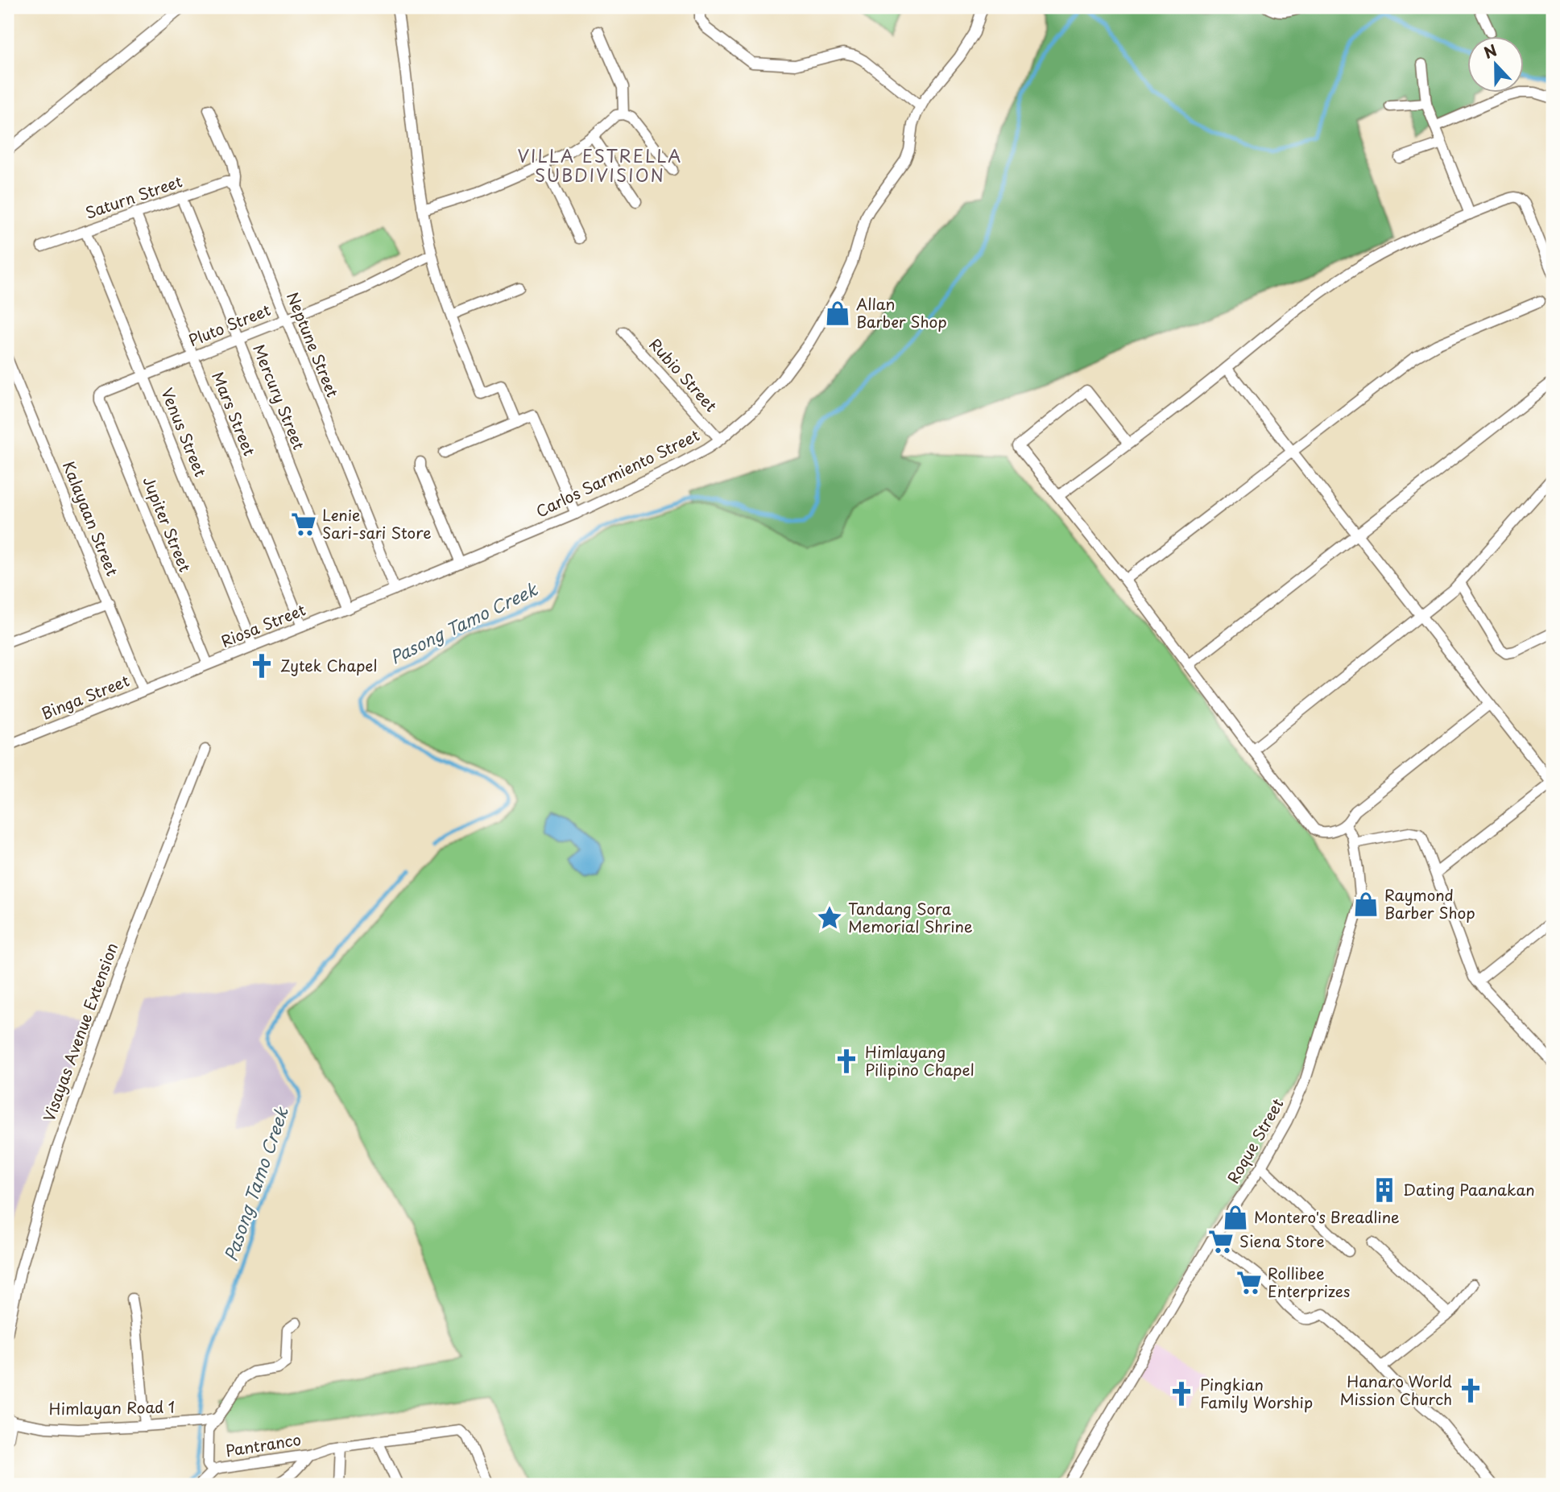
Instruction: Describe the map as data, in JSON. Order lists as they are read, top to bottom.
{
  "streets": {
    "street": [
      "Saturn Street",
      "Pluto Street",
      "Neptune Street",
      "Rubio Street",
      "Mercury Street",
      "Mars Street",
      "Venus Street",
      "Carlos Sarmiento Street",
      "Kalayaan Street",
      "Jupiter Street",
      "Riosa Street",
      "Binga Street",
      "Visayas Avenue Extension",
      "Roque Street",
      "Himlayan Road 1",
      "Pantranco"
    ]
  },
  "crossings": [
    ["Saturn Street", "Neptune Street"],
    ["Saturn Street", "Mercury Street"],
    ["Saturn Street", "Mars Street"],
    ["Saturn Street", "Venus Street"],
    ["Pluto Street", "Neptune Street"],
    ["Pluto Street", "Mercury Street"],
    ["Pluto Street", "Mars Street"],
    ["Pluto Street", "Venus Street"],
    ["Pluto Street", "Jupiter Street"],
    ["Neptune Street", "Carlos Sarmiento Street"],
    ["Neptune Street", "Riosa Street"],
    ["Rubio Street", "Carlos Sarmiento Street"],
    ["Mercury Street", "Riosa Street"],
    ["Mars Street", "Riosa Street"],
    ["Venus Street", "Riosa Street"],
    ["Carlos Sarmiento Street", "Riosa Street"],
    ["Kalayaan Street", "Riosa Street"],
    ["Kalayaan Street", "Binga Street"],
    ["Jupiter Street", "Riosa Street"],
    ["Riosa Street", "Binga Street"],
    ["Himlayan Road 1", "Pantranco"]
  ],
  "districts": ["VILLA ESTRELLA SUBDIVISION"],
  "water": ["Pasong Tamo Creek"],
  "places": {
    "shop": ["Allan Barber Shop", "Raymond Barber Shop", "Montero's Breadline"],
    "supermarket": ["Lenie Sari-sari Store", "Siena Store", "Rollibee Enterprizes"],
    "church": [
      "Zytek Chapel",
      "Himlayang Pilipino Chapel",
      "Hanaro World Mission Church",
      "Pingkian Family Worship"
    ],
    "place": ["Tandang Sora Memorial Shrine"],
    "building": ["Dating Paanakan"]
  },
  "north": "top"
}
